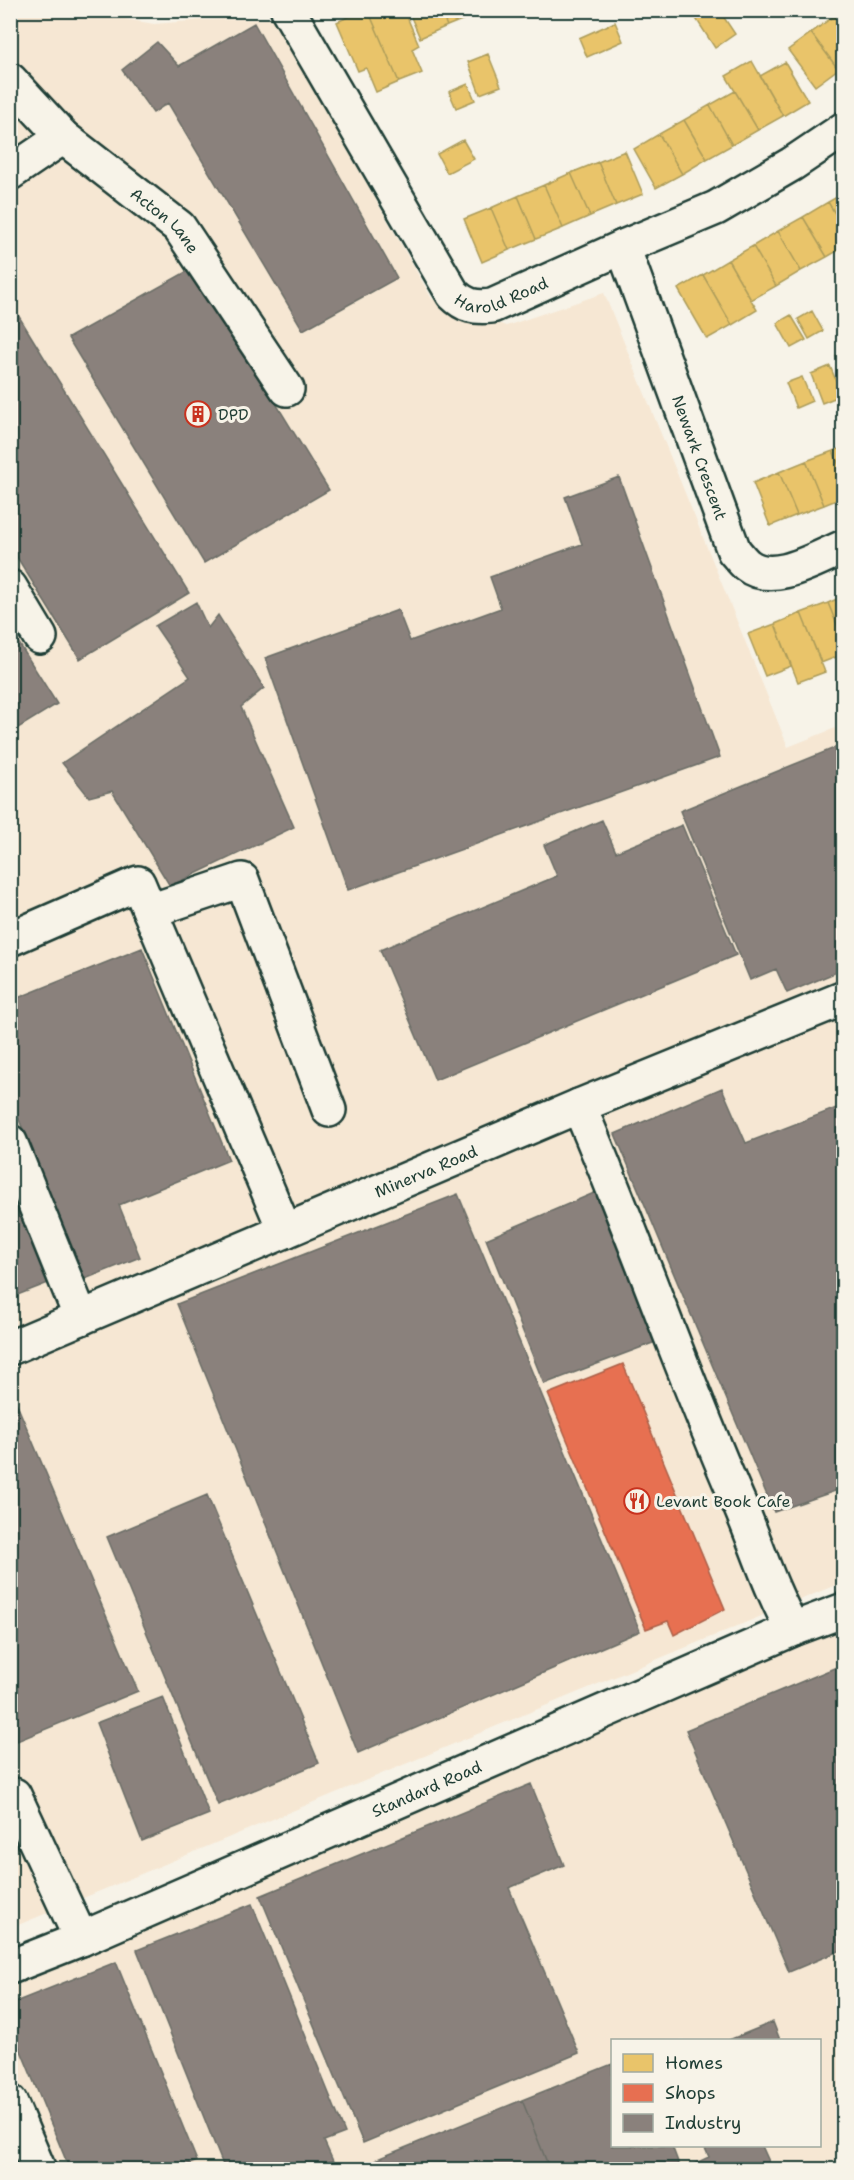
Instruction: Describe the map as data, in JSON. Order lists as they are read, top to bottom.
{
  "streets": {
    "street": [
      "Acton Lane",
      "Harold Road",
      "Newark Crescent",
      "Minerva Road",
      "Standard Road"
    ]
  },
  "crossings": [
    ["Harold Road", "Newark Crescent"]
  ],
  "places": {
    "building": ["DPD"],
    "restaurant": ["Levant Book Cafe"]
  },
  "legend": ["Homes", "Shops", "Industry"]
}
